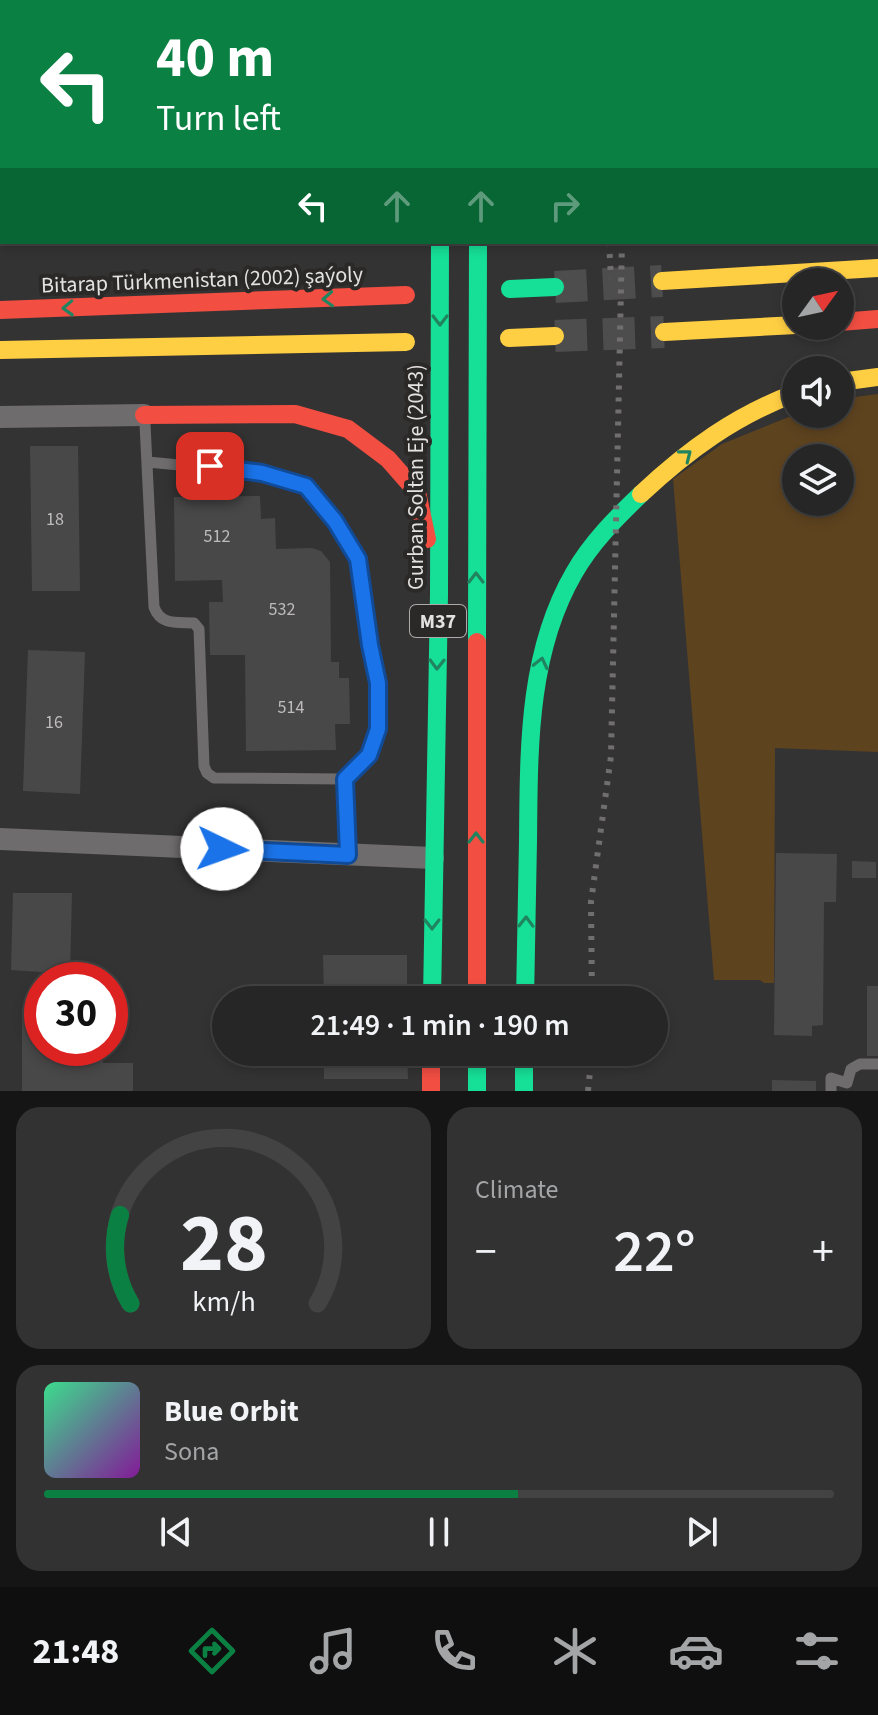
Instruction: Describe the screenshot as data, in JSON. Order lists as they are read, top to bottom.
{
  "streets": {
    "main road": ["Bitarap Türkmenistan (2002) şaýoly", "Gurban Soltan Eje (2043)", "M37"]
  },
  "house_numbers": [
    "18",
    "512",
    "532",
    "514",
    "16"
  ],
  "north": "top right",
  "page": {
    "turn": ["40 m", "Turn left"],
    "limit": "30",
    "trip": "21:49 · 1 min · 190 m",
    "tile": "Climate",
    "heat": ["−", "22°", "+"],
    "song": ["Blue Orbit", "Sona"],
    "tabs": "21:48",
    "gauge": ["28", "km/h"]
  }
}
